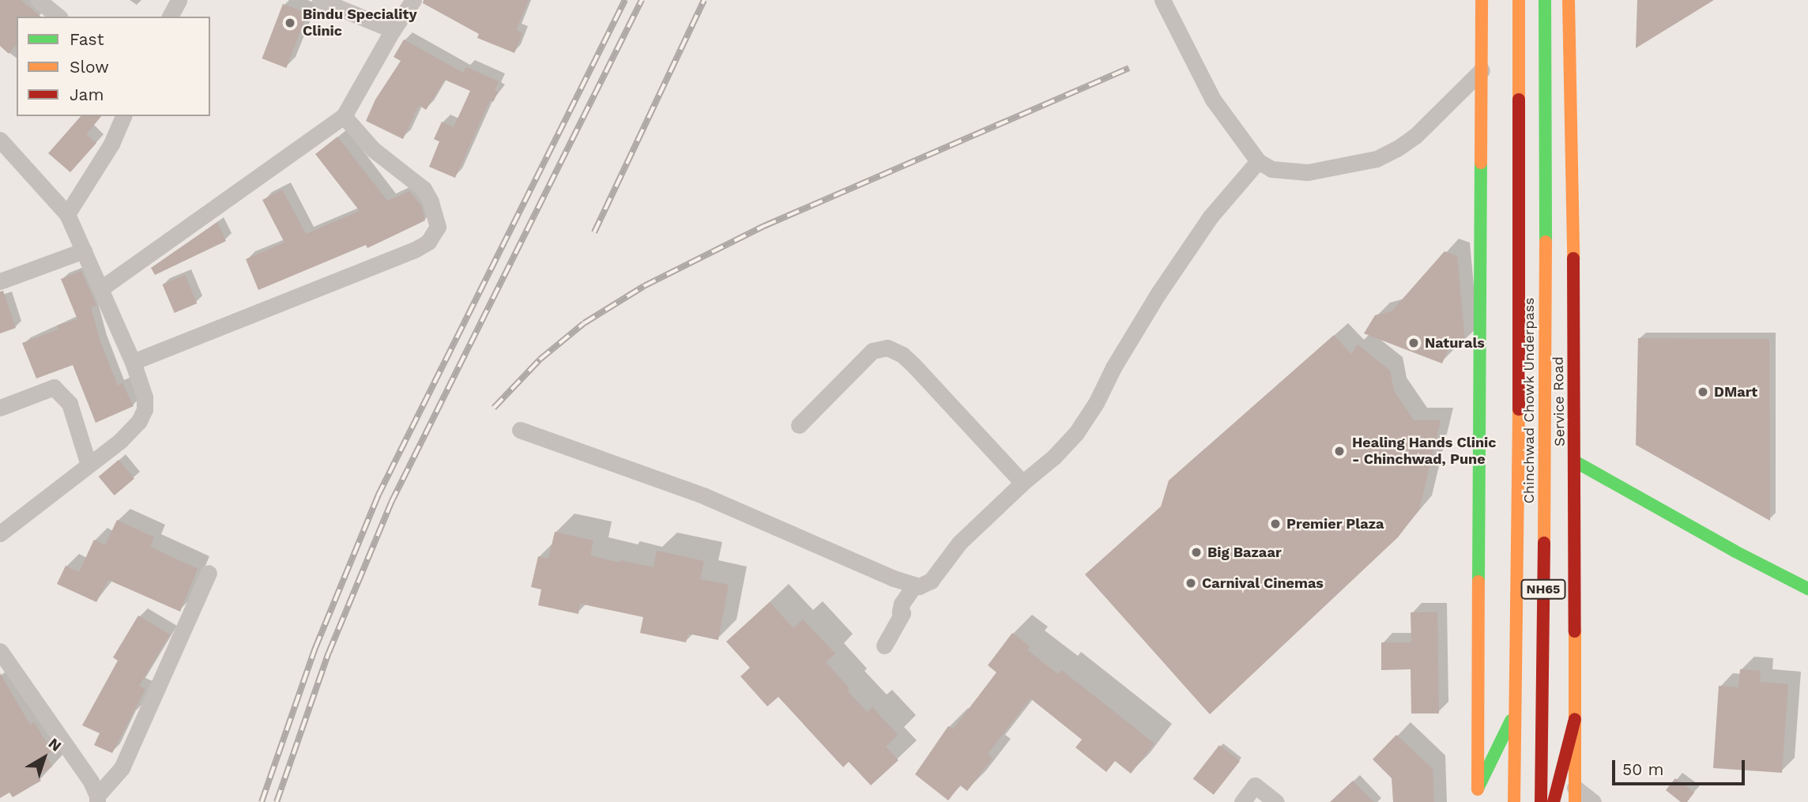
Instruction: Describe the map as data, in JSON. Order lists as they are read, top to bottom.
{
  "streets": {
    "main road": ["Chinchwad Chowk Underpass", "Service Road", "NH65"]
  },
  "crossings": [
    ["Chinchwad Chowk Underpass", "NH65"]
  ],
  "places": [
    "Bindu Speciality Clinic",
    "Naturals",
    "DMart",
    "Healing Hands Clinic - Chinchwad, Pune",
    "Premier Plaza",
    "Big Bazaar",
    "Carnival Cinemas"
  ],
  "legend": ["Fast", "Slow", "Jam"],
  "scale_bar": "50 m",
  "north": "top right"
}
